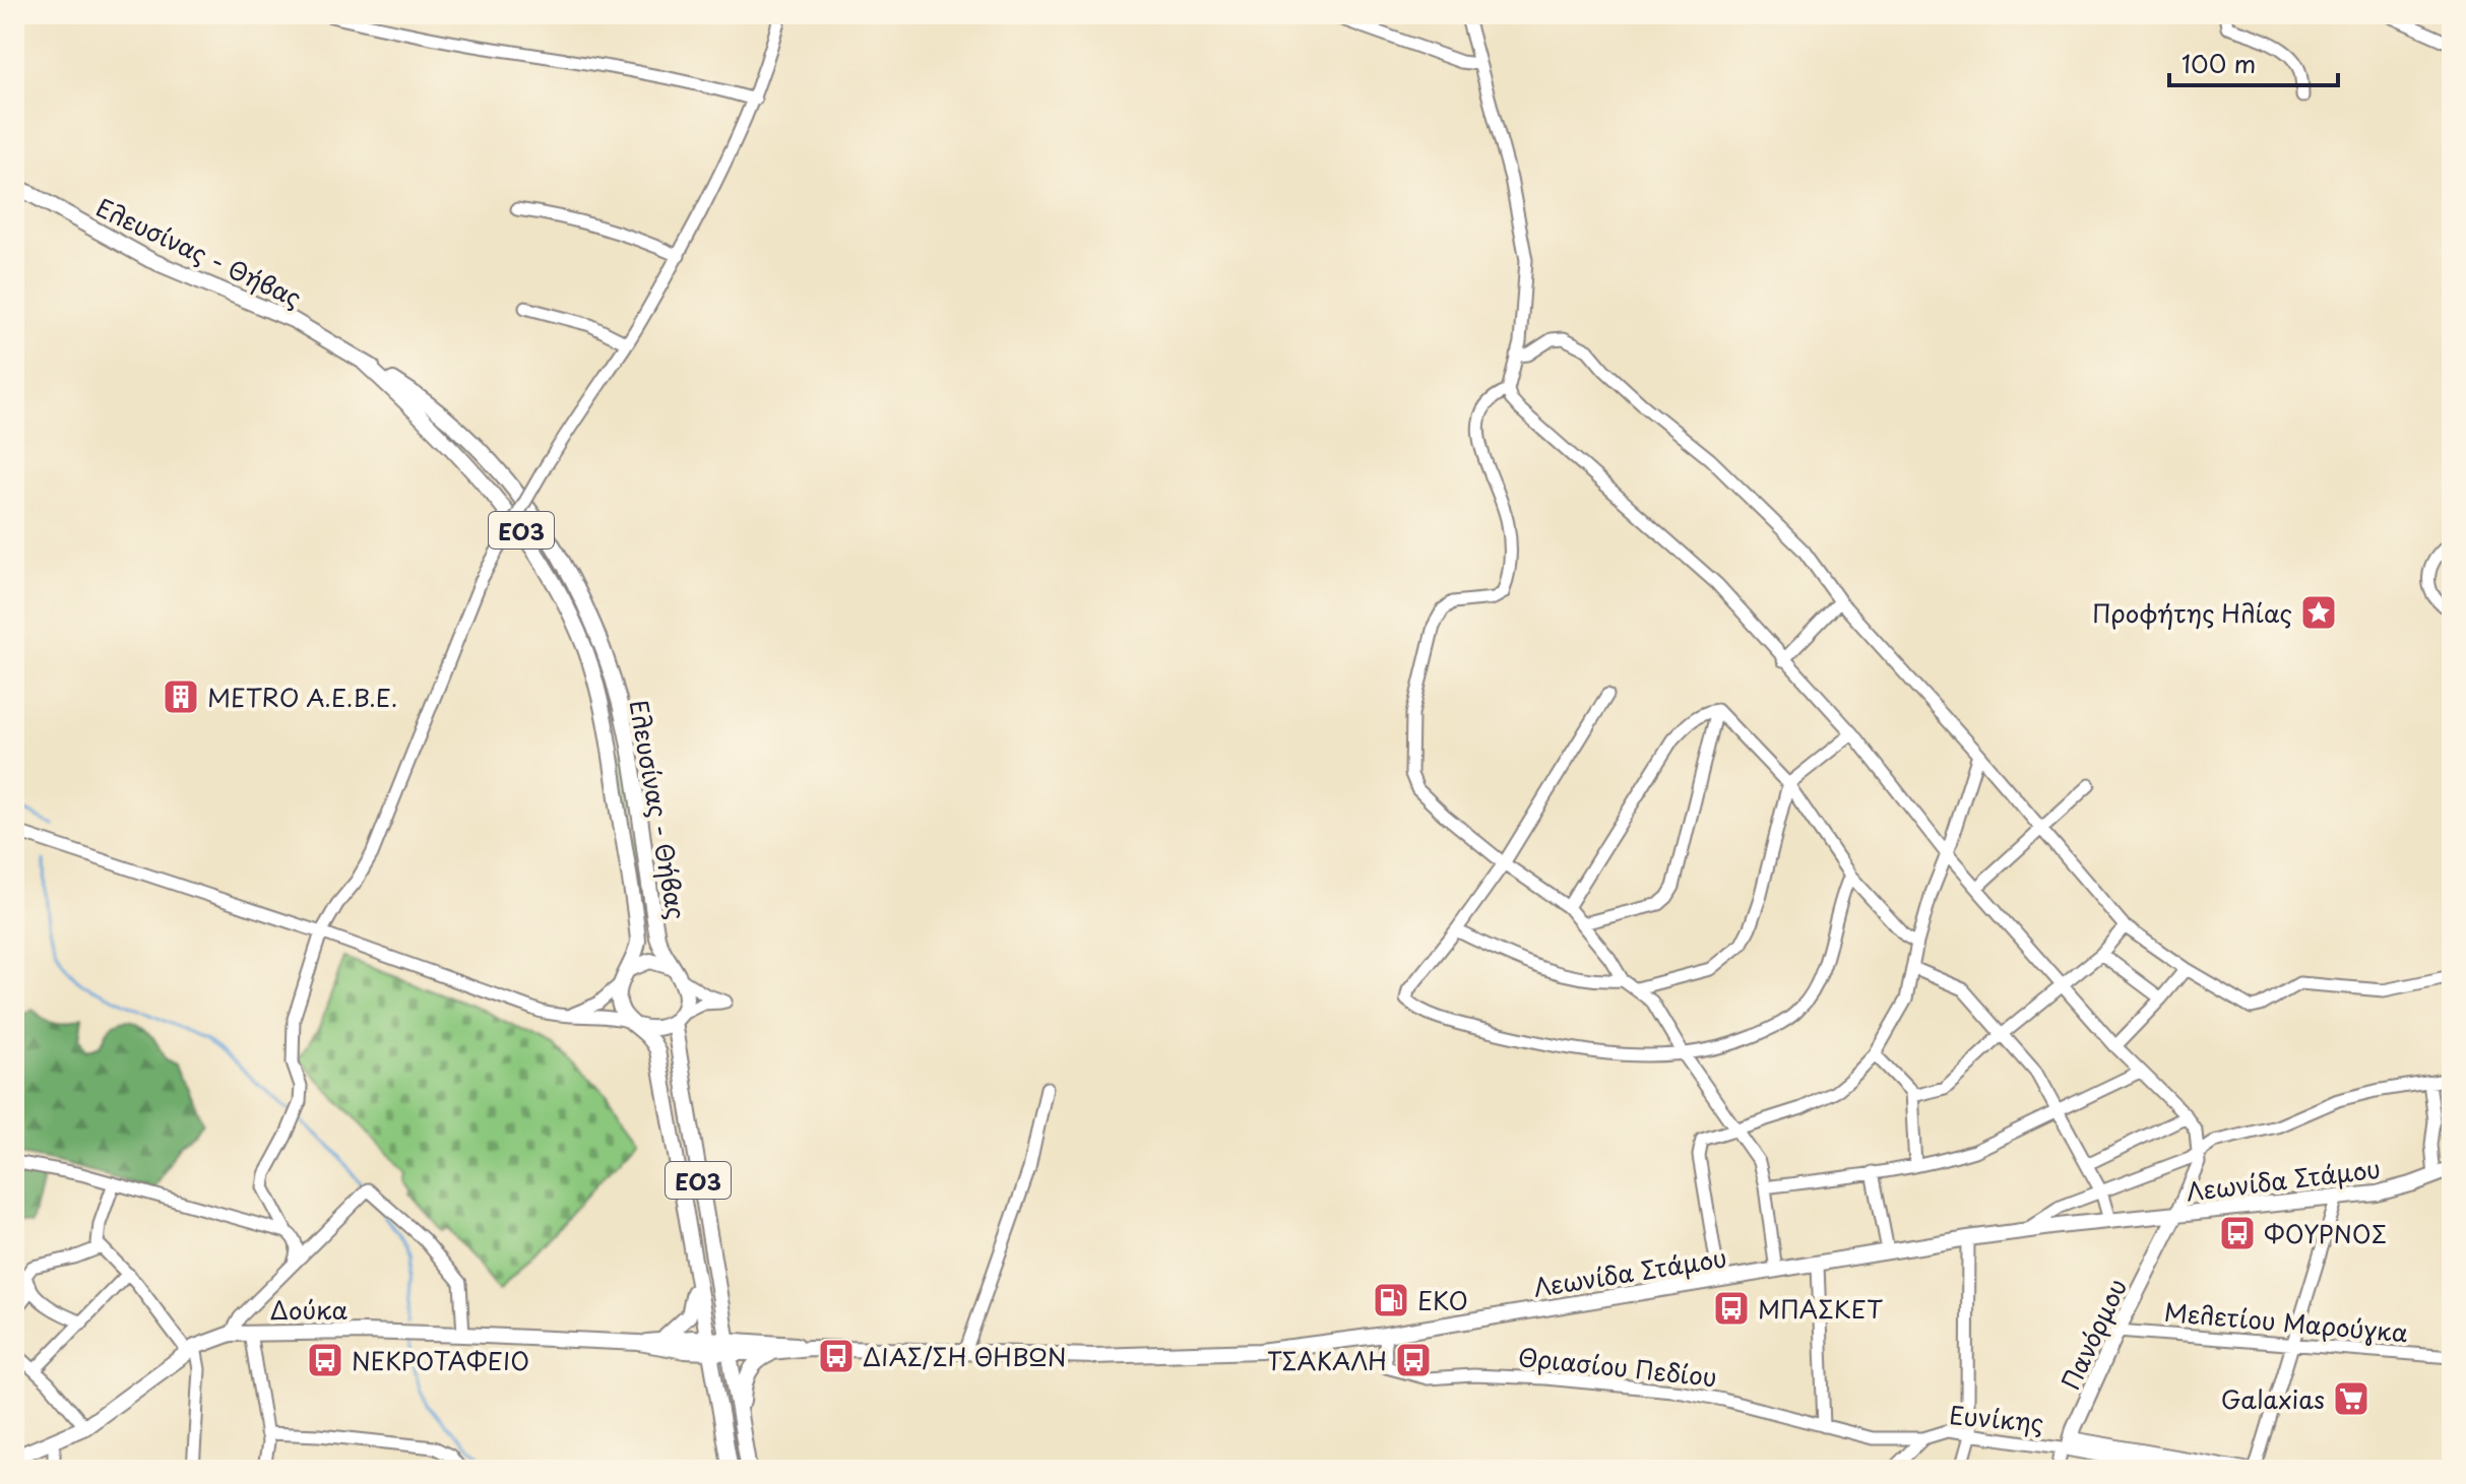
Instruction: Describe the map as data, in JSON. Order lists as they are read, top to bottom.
{
  "streets": {
    "main road": [
      "Ελευσίνας - Θήβας",
      "ΕΟ3",
      "Λεωνίδα Στάμου",
      "Δούκα",
      "Πανόρμου"
    ],
    "street": ["Μελετίου Μαρούγκα", "Θριασίου Πεδίου", "Ευνίκης"]
  },
  "crossings": [
    ["Ελευσίνας - Θήβας", "ΕΟ3"],
    ["ΕΟ3", "Λεωνίδα Στάμου"],
    ["ΕΟ3", "Δούκα"],
    ["Λεωνίδα Στάμου", "Δούκα"],
    ["Λεωνίδα Στάμου", "Πανόρμου"],
    ["Λεωνίδα Στάμου", "Θριασίου Πεδίου"],
    ["Μελετίου Μαρούγκα", "Πανόρμου"],
    ["Πανόρμου", "Ευνίκης"],
    ["Θριασίου Πεδίου", "Ευνίκης"]
  ],
  "places": {
    "place": ["Προφήτης Ηλίας"],
    "building": ["METRO Α.Ε.Β.Ε."],
    "bus stop": [
      "ΦΟΥΡΝΟΣ",
      "ΜΠΑΣΚΕΤ",
      "ΔΙΑΣ/ΣΗ ΘΗΒΩΝ",
      "ΝΕΚΡΟΤΑΦΕΙΟ",
      "ΤΣΑΚΑΛΗ"
    ],
    "fuel station": ["EKO"],
    "supermarket": ["Galaxias"]
  },
  "scale_bar": "100 m"
}
